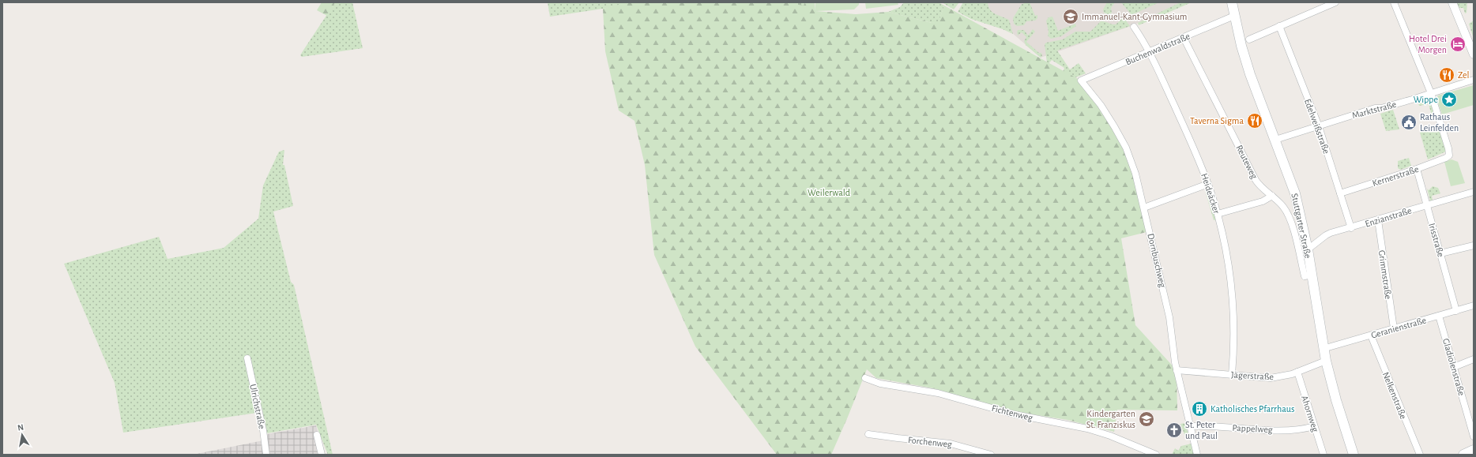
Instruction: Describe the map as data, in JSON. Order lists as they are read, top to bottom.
{
  "streets": {
    "main road": ["Stuttgarter Straße"],
    "street": [
      "Buchenwaldstraße",
      "Marktstraße",
      "Edelweißstraße",
      "Reuteweg",
      "Kernerstraße",
      "Heideäcker",
      "Enzianstraße",
      "Irisstraße",
      "Dornbuschweg",
      "Grimmstraße",
      "Geranienstraße",
      "Gladiolenstraße",
      "Jägerstraße",
      "Nelkenstraße",
      "Ulrichstraße",
      "Fichtenweg",
      "Ahornweg",
      "Pappelweg",
      "Forchenweg"
    ]
  },
  "crossings": [
    ["Buchenwaldstraße", "Reuteweg"],
    ["Buchenwaldstraße", "Heideäcker"],
    ["Buchenwaldstraße", "Stuttgarter Straße"],
    ["Buchenwaldstraße", "Dornbuschweg"],
    ["Marktstraße", "Edelweißstraße"],
    ["Marktstraße", "Kernerstraße"],
    ["Marktstraße", "Stuttgarter Straße"],
    ["Edelweißstraße", "Kernerstraße"],
    ["Edelweißstraße", "Enzianstraße"],
    ["Reuteweg", "Stuttgarter Straße"],
    ["Kernerstraße", "Irisstraße"],
    ["Heideäcker", "Jägerstraße"],
    ["Enzianstraße", "Stuttgarter Straße"],
    ["Enzianstraße", "Irisstraße"],
    ["Enzianstraße", "Grimmstraße"],
    ["Stuttgarter Straße", "Geranienstraße"],
    ["Stuttgarter Straße", "Jägerstraße"],
    ["Irisstraße", "Geranienstraße"],
    ["Dornbuschweg", "Jägerstraße"],
    ["Dornbuschweg", "Pappelweg"],
    ["Grimmstraße", "Geranienstraße"],
    ["Geranienstraße", "Gladiolenstraße"],
    ["Geranienstraße", "Nelkenstraße"],
    ["Jägerstraße", "Ahornweg"],
    ["Ahornweg", "Pappelweg"]
  ],
  "parks": ["Weilerwald"],
  "places": {
    "school or university": ["Immanuel-Kant-Gymnasium", "Kindergarten St. Franziskus"],
    "hotel": ["Hotel Drei Morgen"],
    "restaurant": ["Zel", "Taverna Sigma"],
    "place": ["Wippe"],
    "public building": ["Rathaus Leinfelden"],
    "building": ["Katholisches Pfarrhaus"],
    "church": ["St. Peter und Paul"]
  },
  "north": "top"
}
